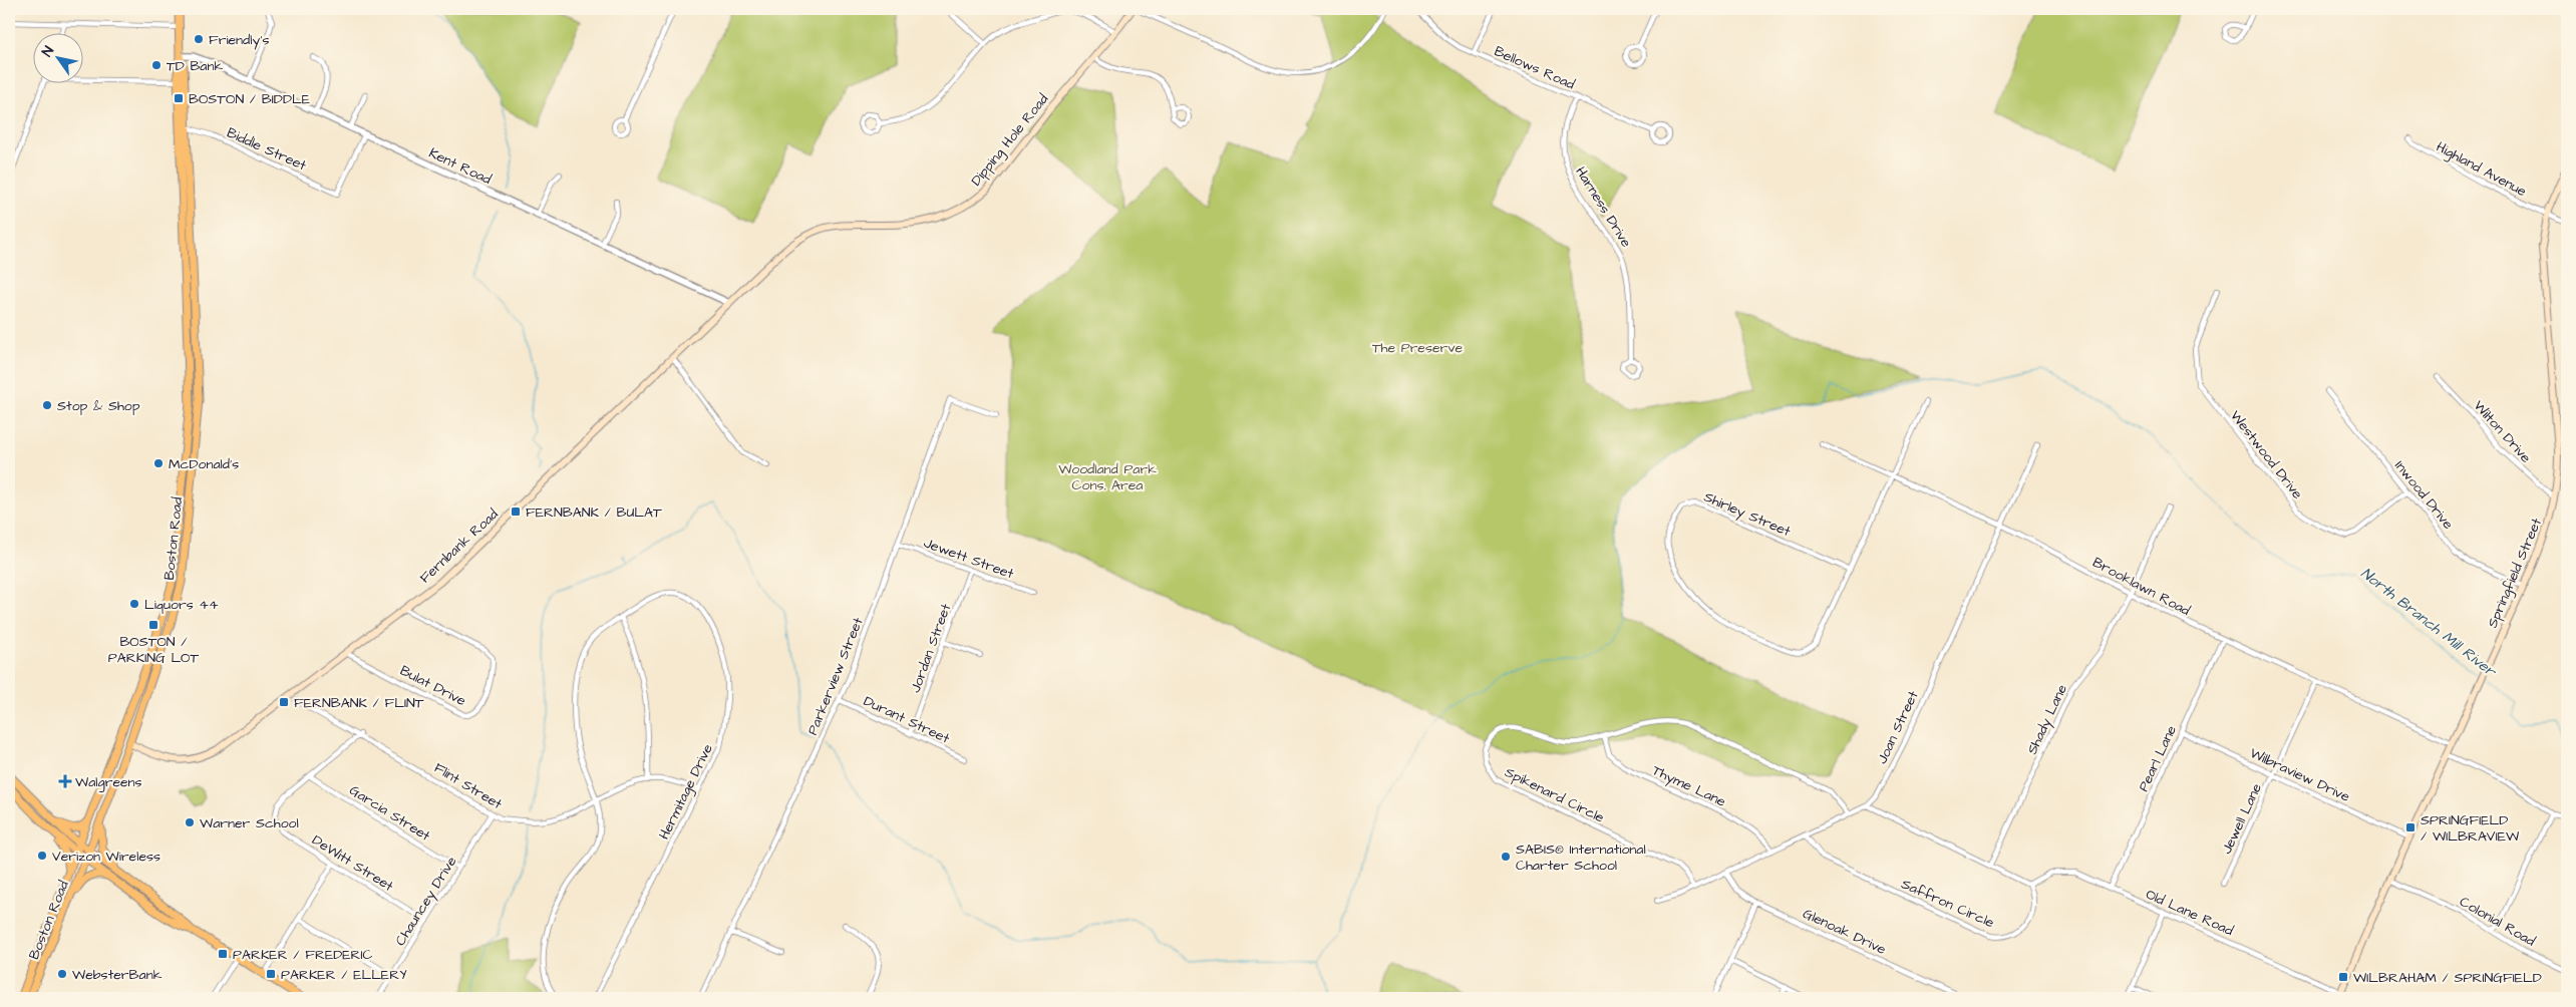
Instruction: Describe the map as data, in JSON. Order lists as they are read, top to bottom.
{
  "streets": {
    "main road": [
      "Dipping Hole Road",
      "Boston Road",
      "Fernbank Road",
      "Springfield Street"
    ],
    "street": [
      "Bellows Road",
      "Biddle Street",
      "Kent Road",
      "Highland Avenue",
      "Harness Drive",
      "Wilton Drive",
      "Westwood Drive",
      "Inwood Drive",
      "Shirley Street",
      "Jewett Street",
      "Brooklawn Road",
      "Jordan Street",
      "Parkerview Street",
      "Bulat Drive",
      "Durant Street",
      "Shady Lane",
      "Joan Street",
      "Pearl Lane",
      "Wilbraview Drive",
      "Flint Street",
      "Thyme Lane",
      "Hermitage Drive",
      "Spikenard Circle",
      "Garcia Street",
      "Jewell Lane",
      "DeWitt Street",
      "Chauncey Drive",
      "Saffron Circle",
      "Old Lane Road",
      "Colonial Road",
      "Glenoak Drive"
    ]
  },
  "crossings": [
    ["Bellows Road", "Harness Drive"],
    ["Dipping Hole Road", "Fernbank Road"],
    ["Biddle Street", "Kent Road"],
    ["Biddle Street", "Boston Road"],
    ["Kent Road", "Boston Road"],
    ["Kent Road", "Fernbank Road"],
    ["Highland Avenue", "Springfield Street"],
    ["Wilton Drive", "Springfield Street"],
    ["Westwood Drive", "Inwood Drive"],
    ["Inwood Drive", "Springfield Street"],
    ["Shirley Street", "Brooklawn Road"],
    ["Boston Road", "Fernbank Road"],
    ["Fernbank Road", "Bulat Drive"],
    ["Jewett Street", "Jordan Street"],
    ["Jewett Street", "Parkerview Street"],
    ["Springfield Street", "Brooklawn Road"],
    ["Springfield Street", "Wilbraview Drive"],
    ["Springfield Street", "Old Lane Road"],
    ["Springfield Street", "Colonial Road"],
    ["Brooklawn Road", "Shady Lane"],
    ["Brooklawn Road", "Joan Street"],
    ["Brooklawn Road", "Pearl Lane"],
    ["Brooklawn Road", "Jewell Lane"],
    ["Jordan Street", "Durant Street"],
    ["Parkerview Street", "Durant Street"],
    ["Joan Street", "Thyme Lane"],
    ["Joan Street", "Spikenard Circle"],
    ["Joan Street", "Saffron Circle"],
    ["Joan Street", "Glenoak Drive"],
    ["Pearl Lane", "Wilbraview Drive"],
    ["Pearl Lane", "Old Lane Road"],
    ["Wilbraview Drive", "Jewell Lane"],
    ["Flint Street", "Hermitage Drive"],
    ["Flint Street", "DeWitt Street"],
    ["Flint Street", "Chauncey Drive"],
    ["Thyme Lane", "Spikenard Circle"],
    ["Garcia Street", "DeWitt Street"],
    ["Garcia Street", "Chauncey Drive"],
    ["DeWitt Street", "Chauncey Drive"],
    ["Saffron Circle", "Old Lane Road"]
  ],
  "water": ["North Branch Mill River"],
  "parks": ["The Preserve", "Woodland Park Cons. Area"],
  "places": {
    "other": [
      "Friendly's",
      "TD Bank",
      "Stop & Shop",
      "McDonald's",
      "Liquors 44",
      "Warner School",
      "Verizon Wireless",
      "SABIS® International Charter School",
      "WebsterBank"
    ],
    "transit": [
      "BOSTON / BIDDLE",
      "FERNBANK / BULAT",
      "BOSTON / PARKING LOT",
      "FERNBANK / FLINT",
      "SPRINGFIELD / WILBRAVIEW",
      "PARKER / FREDERIC",
      "PARKER / ELLERY",
      "WILBRAHAM / SPRINGFIELD"
    ],
    "health": ["Walgreens"]
  },
  "north": "top left"
}
